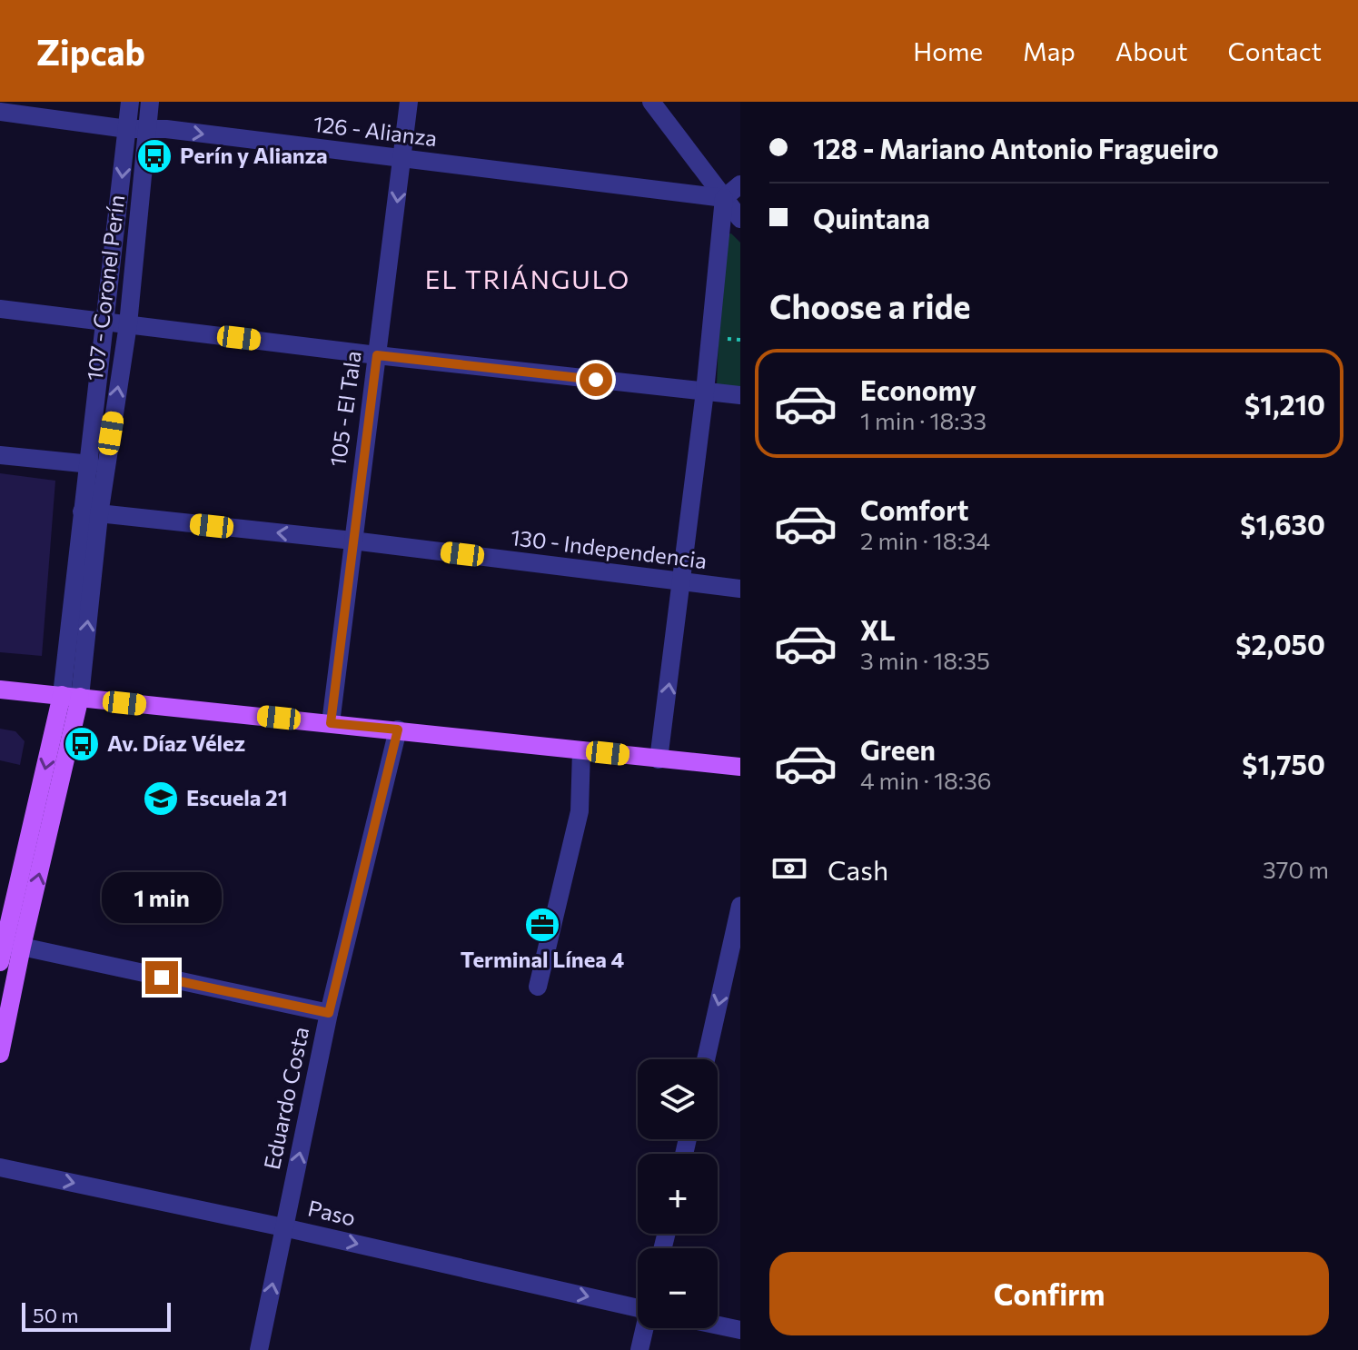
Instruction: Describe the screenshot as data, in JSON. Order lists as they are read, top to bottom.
{
  "streets": {
    "street": [
      "126 - Alianza",
      "107 - Coronel Perín",
      "105 - El Tala",
      "130 - Independencia",
      "Eduardo Costa",
      "Paso"
    ]
  },
  "crossings": [
    ["126 - Alianza", "107 - Coronel Perín"],
    ["126 - Alianza", "105 - El Tala"],
    ["107 - Coronel Perín", "130 - Independencia"],
    ["105 - El Tala", "130 - Independencia"],
    ["Eduardo Costa", "Paso"]
  ],
  "one_way": [
    "126 - Alianza",
    "130 - Independencia",
    "Eduardo Costa",
    "Paso"
  ],
  "districts": ["EL TRIÁNGULO"],
  "places": {
    "bus stop": ["Perín y Alianza", "Av. Díaz Vélez"],
    "school or university": ["Escuela 21"],
    "office": ["Terminal Línea 4"]
  },
  "scale_bar": "50 m",
  "page": {
    "header": "Zipcab",
    "nav": [
      "Home",
      "Map",
      "About",
      "Contact"
    ],
    "banner": ["128 - Mariano Antonio Fragueiro", "Quintana"],
    "heading": "Choose a ride",
    "list": [
      {
        "name": "Economy",
        "note": "1 min · 18:33",
        "value": "$1,210"
      },
      {
        "name": "Comfort",
        "note": "2 min · 18:34",
        "value": "$1,630"
      },
      {
        "name": "XL",
        "note": "3 min · 18:35",
        "value": "$2,050"
      },
      {
        "name": "Green",
        "note": "4 min · 18:36",
        "value": "$1,750"
      }
    ],
    "pay": ["Cash", "370 m"],
    "bubble": "1 min",
    "map_buttons": ["+", "−"],
    "buttons": "Confirm",
    "scale": "50 m"
  }
}
